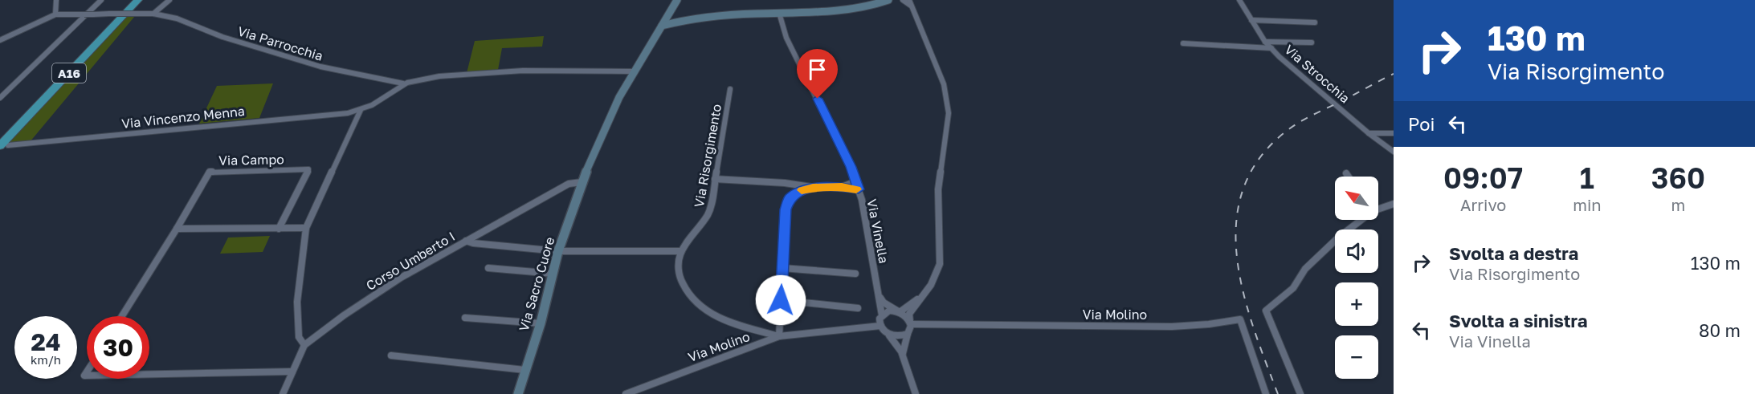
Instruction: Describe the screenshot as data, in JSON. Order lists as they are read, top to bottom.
{
  "streets": {
    "highway": ["A16"],
    "street": [
      "Via Parrocchia",
      "Via Strocchia",
      "Via Vincenzo Menna",
      "Via Risorgimento",
      "Via Campo",
      "Via Vinella",
      "Corso Umberto I",
      "Via Sacro Cuore",
      "Via Molino"
    ]
  },
  "crossings": [
    ["A16", "Via Vincenzo Menna"],
    ["Via Vinella", "Via Molino"],
    ["Corso Umberto I", "Via Sacro Cuore"]
  ],
  "north": "top left",
  "page": {
    "turn": ["130 m", "Via Risorgimento"],
    "then": "Poi",
    "eta": [
      "09:07",
      "Arrivo",
      "1",
      "min",
      "360",
      "m"
    ],
    "map_buttons": ["+", "−"],
    "list": [
      {
        "name": "Svolta a destra",
        "note": "Via Risorgimento",
        "value": "130 m"
      },
      {
        "name": "Svolta a sinistra",
        "note": "Via Vinella",
        "value": "80 m"
      }
    ],
    "speed": "24 km/h",
    "limit": "30"
  }
}
